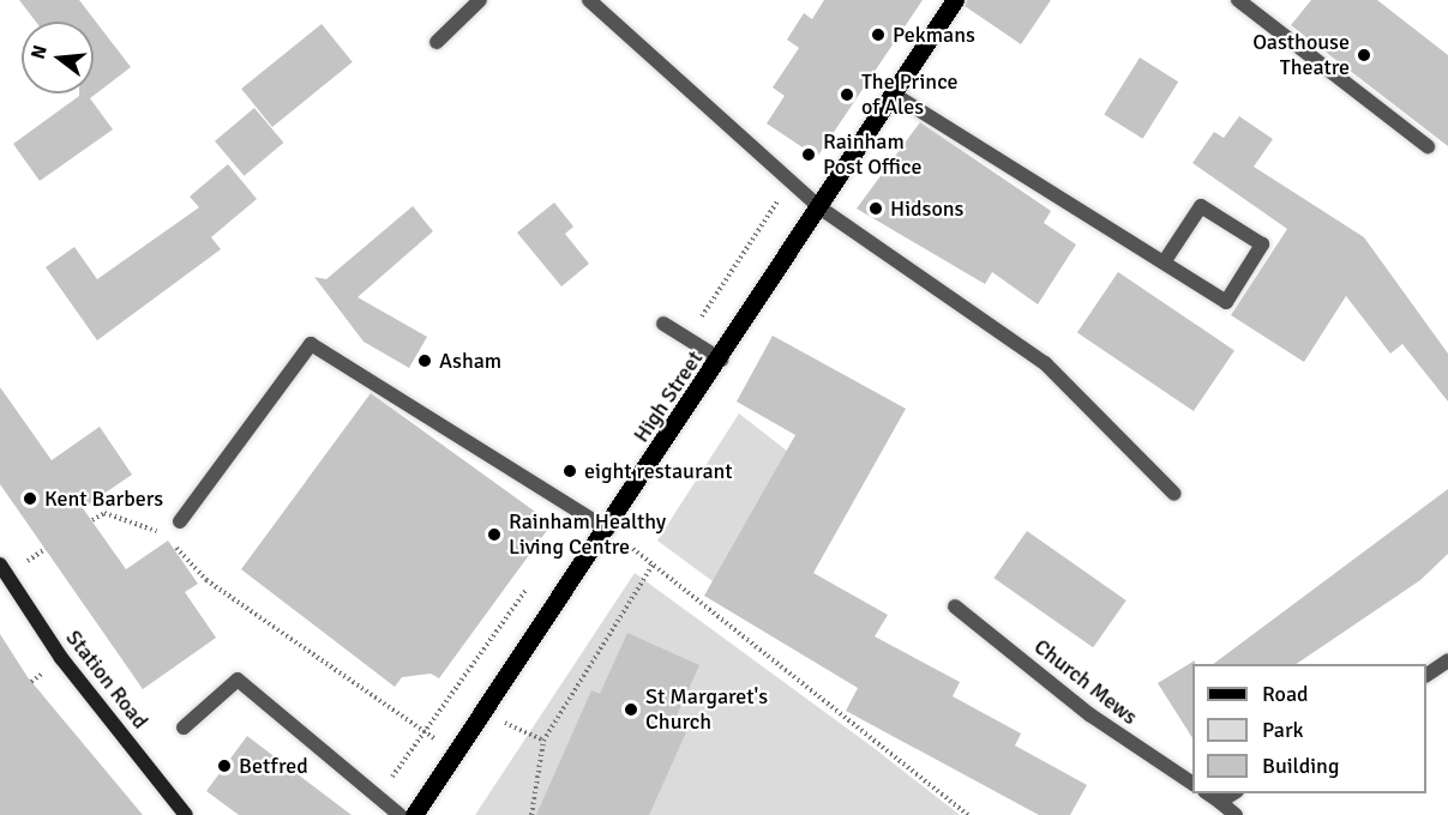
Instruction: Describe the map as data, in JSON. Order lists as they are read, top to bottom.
{
  "streets": {
    "main road": ["High Street", "Station Road"],
    "street": ["Church Mews"]
  },
  "places": [
    "Pekmans",
    "Oasthouse Theatre",
    "The Prince of Ales",
    "Rainham Post Office",
    "Hidsons",
    "Asham",
    "eight restaurant",
    "Kent Barbers",
    "Rainham Healthy Living Centre",
    "St Margaret's Church",
    "Betfred"
  ],
  "legend": ["Road", "Park", "Building"],
  "north": "left"
}
